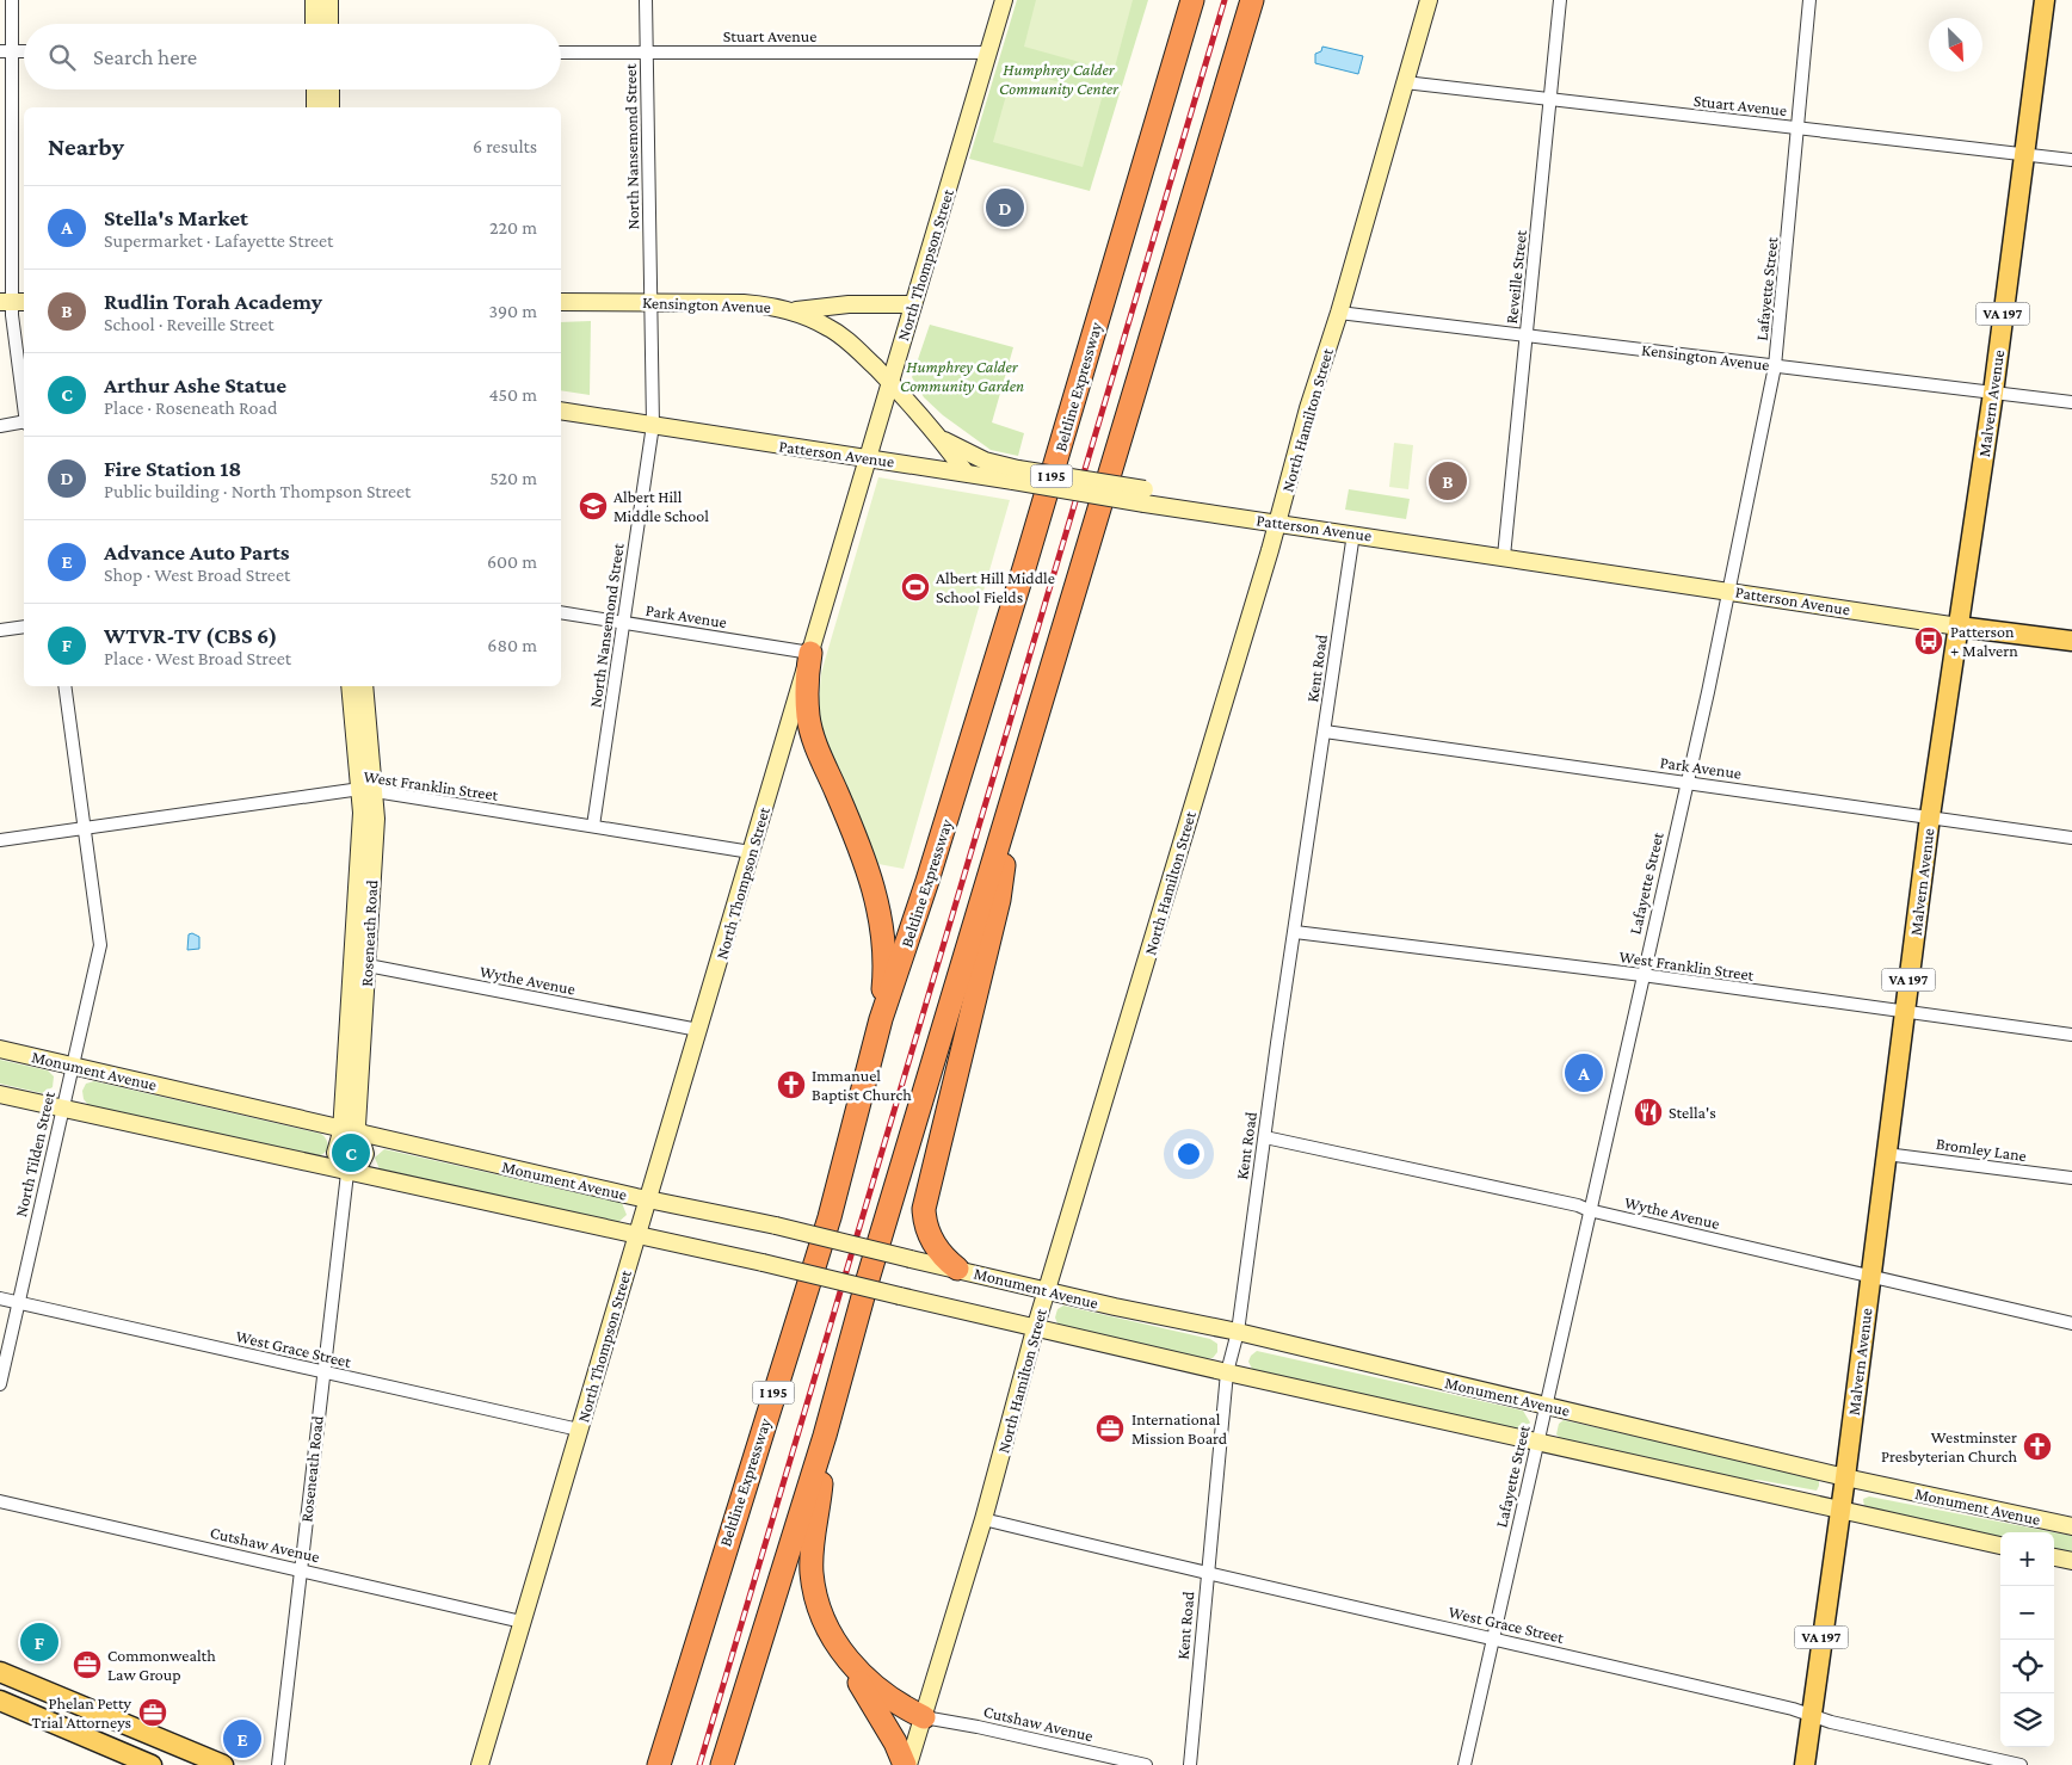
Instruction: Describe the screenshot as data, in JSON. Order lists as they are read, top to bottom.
{
  "streets": {
    "highway": ["Beltline Expressway", "I 195"],
    "main road": ["VA 197", "Malvern Avenue", "Patterson Avenue"],
    "street": [
      "Stuart Avenue",
      "North Nansemond Street",
      "North Thompson Street",
      "Reveille Street",
      "Lafayette Street",
      "Kensington Avenue",
      "North Hamilton Street",
      "Park Avenue",
      "Kent Road",
      "West Franklin Street",
      "Roseneath Road",
      "Wythe Avenue",
      "Monument Avenue",
      "Bromley Lane",
      "North Tilden Street",
      "West Grace Street",
      "Cutshaw Avenue"
    ]
  },
  "crossings": [
    ["Stuart Avenue", "North Nansemond Street"],
    ["Stuart Avenue", "North Thompson Street"],
    ["Stuart Avenue", "Reveille Street"],
    ["Stuart Avenue", "Lafayette Street"],
    ["Stuart Avenue", "Malvern Avenue"],
    ["Stuart Avenue", "North Hamilton Street"],
    ["North Nansemond Street", "Kensington Avenue"],
    ["North Nansemond Street", "Patterson Avenue"],
    ["North Nansemond Street", "Park Avenue"],
    ["North Nansemond Street", "West Franklin Street"],
    ["North Thompson Street", "Kensington Avenue"],
    ["North Thompson Street", "Patterson Avenue"],
    ["North Thompson Street", "Park Avenue"],
    ["North Thompson Street", "West Franklin Street"],
    ["North Thompson Street", "Wythe Avenue"],
    ["North Thompson Street", "Monument Avenue"],
    ["North Thompson Street", "West Grace Street"],
    ["North Thompson Street", "Cutshaw Avenue"],
    ["Reveille Street", "Kensington Avenue"],
    ["Reveille Street", "Patterson Avenue"],
    ["Lafayette Street", "Kensington Avenue"],
    ["Lafayette Street", "Patterson Avenue"],
    ["Lafayette Street", "Park Avenue"],
    ["Lafayette Street", "West Franklin Street"],
    ["Lafayette Street", "Wythe Avenue"],
    ["Lafayette Street", "Monument Avenue"],
    ["Lafayette Street", "West Grace Street"],
    ["Kensington Avenue", "Malvern Avenue"],
    ["Kensington Avenue", "North Hamilton Street"],
    ["Kensington Avenue", "Patterson Avenue"],
    ["Malvern Avenue", "Patterson Avenue"],
    ["Malvern Avenue", "Park Avenue"],
    ["Malvern Avenue", "West Franklin Street"],
    ["Malvern Avenue", "Wythe Avenue"],
    ["Malvern Avenue", "Monument Avenue"],
    ["Malvern Avenue", "Bromley Lane"],
    ["Malvern Avenue", "West Grace Street"],
    ["North Hamilton Street", "Patterson Avenue"],
    ["North Hamilton Street", "Monument Avenue"],
    ["North Hamilton Street", "West Grace Street"],
    ["North Hamilton Street", "Cutshaw Avenue"],
    ["Patterson Avenue", "Kent Road"],
    ["Park Avenue", "Kent Road"],
    ["Kent Road", "West Franklin Street"],
    ["Kent Road", "Wythe Avenue"],
    ["Kent Road", "Monument Avenue"],
    ["Kent Road", "West Grace Street"],
    ["West Franklin Street", "Roseneath Road"],
    ["West Franklin Street", "North Tilden Street"],
    ["Roseneath Road", "Wythe Avenue"],
    ["Roseneath Road", "Monument Avenue"],
    ["Roseneath Road", "West Grace Street"],
    ["Roseneath Road", "Cutshaw Avenue"],
    ["Monument Avenue", "North Tilden Street"],
    ["North Tilden Street", "West Grace Street"]
  ],
  "parks": ["Humphrey Calder Community Center", "Humphrey Calder Community Garden"],
  "places": {
    "school or university": ["Albert Hill Middle School"],
    "sports": ["Albert Hill Middle School Fields"],
    "bus stop": ["Patterson + Malvern"],
    "church": ["Immanuel Baptist Church", "Westminster Presbyterian Church"],
    "restaurant": ["Stella's"],
    "office": ["International Mission Board", "Commonwealth Law Group", "Phelan Petty Trial Attorneys"]
  },
  "north": "bottom right",
  "page": {
    "search": "Search here",
    "heading": ["Nearby", "6 results"],
    "list": [
      {
        "mark": "A",
        "name": "Stella's Market",
        "note": "Supermarket · Lafayette Street",
        "value": "220 m"
      },
      {
        "mark": "B",
        "name": "Rudlin Torah Academy",
        "note": "School · Reveille Street",
        "value": "390 m"
      },
      {
        "mark": "C",
        "name": "Arthur Ashe Statue",
        "note": "Place · Roseneath Road",
        "value": "450 m"
      },
      {
        "mark": "D",
        "name": "Fire Station 18",
        "note": "Public building · North Thompson Street",
        "value": "520 m"
      },
      {
        "mark": "E",
        "name": "Advance Auto Parts",
        "note": "Shop · West Broad Street",
        "value": "600 m"
      },
      {
        "mark": "F",
        "name": "WTVR-TV (CBS 6)",
        "note": "Place · West Broad Street",
        "value": "680 m"
      }
    ],
    "pins": [
      "D",
      "B",
      "A",
      "C",
      "F",
      "E"
    ],
    "map_buttons": ["+", "−"]
  }
}
